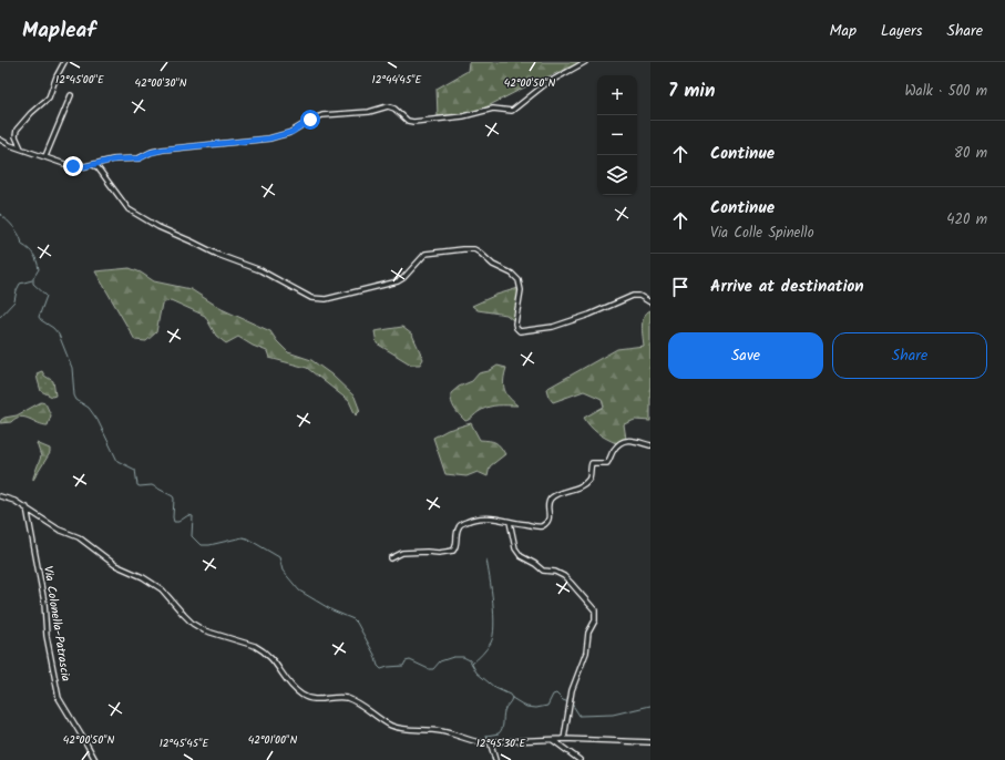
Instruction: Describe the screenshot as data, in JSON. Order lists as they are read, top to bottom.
{
  "streets": {
    "street": ["Via Colonella-Patrascia"]
  },
  "page": {
    "header": "Mapleaf",
    "nav": ["Map", "Layers", "Share"],
    "heading": ["7 min", "Walk · 500 m"],
    "map_buttons": ["+", "−"],
    "list": [
      ["Continue", "80 m"],
      ["Continue", "Via Colle Spinello", "420 m"],
      "Arrive at destination"
    ],
    "buttons": ["Save", "Share"]
  },
  "coordinates": [
    "12°44'45\"E",
    "12°45'00\"E",
    "42°00'30\"N",
    "42°00'50\"N",
    "42°01'00\"N",
    "12°45'45\"E",
    "12°45'30\"E"
  ]
}
